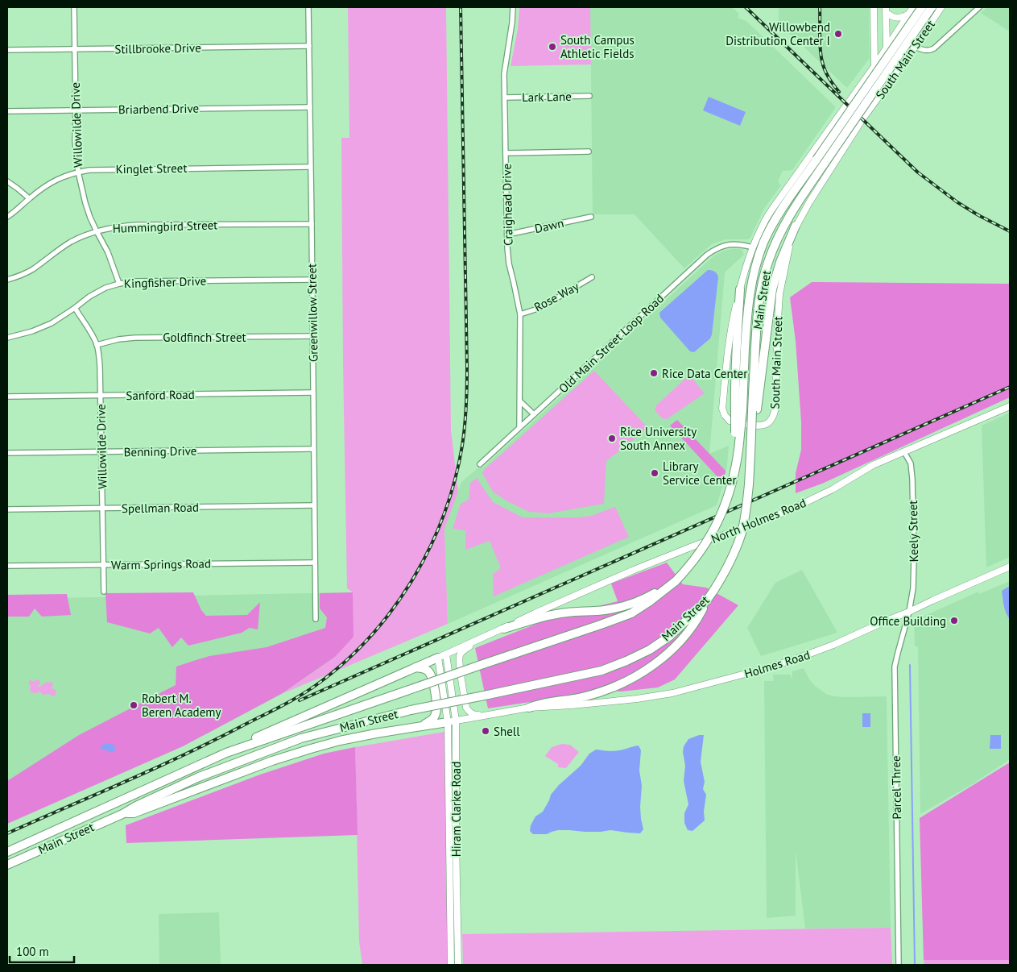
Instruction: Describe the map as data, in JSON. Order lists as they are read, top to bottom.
{
  "streets": {
    "highway": ["Main Street"],
    "main road": [
      "South Main Street",
      "North Holmes Road",
      "Holmes Road",
      "Hiram Clarke Road"
    ],
    "street": [
      "Stillbrooke Drive",
      "Lark Lane",
      "Briarbend Drive",
      "Willowilde Drive",
      "Kinglet Street",
      "Craighead Drive",
      "Dawn",
      "Hummingbird Street",
      "Kingfisher Drive",
      "Rose Way",
      "Greenwillow Street",
      "Goldfinch Street",
      "Old Main Street Loop Road",
      "Sanford Road",
      "Benning Drive",
      "Spellman Road",
      "Keely Street",
      "Warm Springs Road",
      "Parcel Three"
    ]
  },
  "crossings": [
    ["Stillbrooke Drive", "Willowilde Drive"],
    ["Stillbrooke Drive", "Greenwillow Street"],
    ["South Main Street", "Old Main Street Loop Road"],
    ["Lark Lane", "Craighead Drive"],
    ["Briarbend Drive", "Willowilde Drive"],
    ["Briarbend Drive", "Greenwillow Street"],
    ["Willowilde Drive", "Kinglet Street"],
    ["Willowilde Drive", "Hummingbird Street"],
    ["Willowilde Drive", "Kingfisher Drive"],
    ["Willowilde Drive", "Goldfinch Street"],
    ["Willowilde Drive", "Sanford Road"],
    ["Willowilde Drive", "Benning Drive"],
    ["Willowilde Drive", "Spellman Road"],
    ["Willowilde Drive", "Warm Springs Road"],
    ["Kinglet Street", "Greenwillow Street"],
    ["Craighead Drive", "Dawn"],
    ["Craighead Drive", "Rose Way"],
    ["Craighead Drive", "Old Main Street Loop Road"],
    ["Hummingbird Street", "Greenwillow Street"],
    ["Kingfisher Drive", "Greenwillow Street"],
    ["Greenwillow Street", "Goldfinch Street"],
    ["Greenwillow Street", "Sanford Road"],
    ["Greenwillow Street", "Benning Drive"],
    ["Greenwillow Street", "Spellman Road"],
    ["Greenwillow Street", "Warm Springs Road"],
    ["North Holmes Road", "Keely Street"],
    ["Keely Street", "Holmes Road"],
    ["Keely Street", "Parcel Three"],
    ["Holmes Road", "Parcel Three"]
  ],
  "places": [
    "Willowbend Distribution Center I",
    "South Campus Athletic Fields",
    "Rice Data Center",
    "Rice University South Annex",
    "Library Service Center",
    "Office Building",
    "Robert M. Beren Academy",
    "Shell"
  ],
  "scale_bar": "100 m"
}
